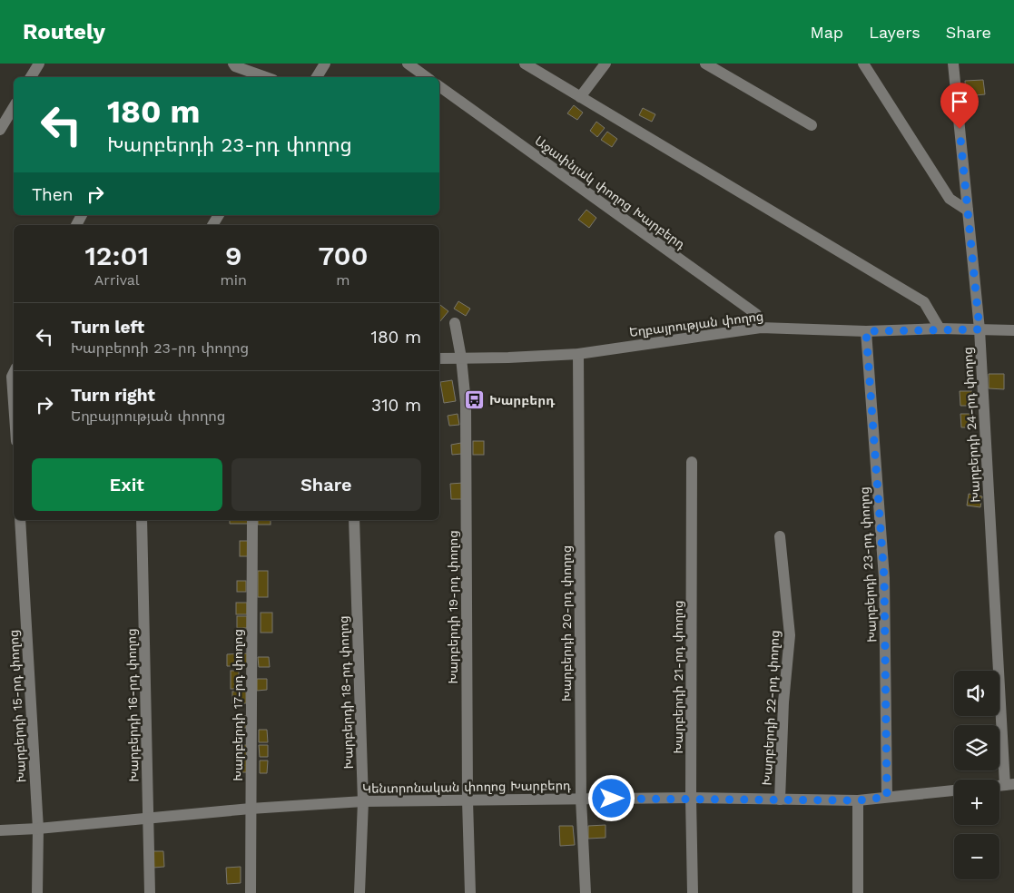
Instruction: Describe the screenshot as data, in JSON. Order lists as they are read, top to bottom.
{
  "streets": {
    "street": [
      "Աջափնյակ փողոց Խարբերդ",
      "Եղբայրության փողոց",
      "Խարբերդի 24-րդ փողոց",
      "Խարբերդի 23-րդ փողոց",
      "Խարբերդի 19-րդ փողոց",
      "Խարբերդի 20-րդ փողոց",
      "Խարբերդի 21-րդ փողոց",
      "Խարբերդի 18-րդ փողոց",
      "Խարբերդի 16-րդ փողոց",
      "Խարբերդի 17-րդ փողոց",
      "Խարբերդի 15-րդ փողոց",
      "Խարբերդի 22-րդ փողոց",
      "Կենտրոնական փողոց Խարբերդ"
    ]
  },
  "crossings": [
    ["Աջափնյակ փողոց Խարբերդ", "Եղբայրության փողոց"],
    ["Եղբայրության փողոց", "Խարբերդի 24-րդ փողոց"],
    ["Եղբայրության փողոց", "Խարբերդի 23-րդ փողոց"],
    ["Եղբայրության փողոց", "Խարբերդի 19-րդ փողոց"],
    ["Եղբայրության փողոց", "Խարբերդի 20-րդ փողոց"],
    ["Խարբերդի 23-րդ փողոց", "Կենտրոնական փողոց Խարբերդ"],
    ["Խարբերդի 19-րդ փողոց", "Կենտրոնական փողոց Խարբերդ"],
    ["Խարբերդի 20-րդ փողոց", "Կենտրոնական փողոց Խարբերդ"],
    ["Խարբերդի 21-րդ փողոց", "Կենտրոնական փողոց Խարբերդ"],
    ["Խարբերդի 18-րդ փողոց", "Կենտրոնական փողոց Խարբերդ"],
    ["Խարբերդի 16-րդ փողոց", "Կենտրոնական փողոց Խարբերդ"],
    ["Խարբերդի 17-րդ փողոց", "Կենտրոնական փողոց Խարբերդ"],
    ["Խարբերդի 15-րդ փողոց", "Կենտրոնական փողոց Խարբերդ"],
    ["Խարբերդի 22-րդ փողոց", "Կենտրոնական փողոց Խարբերդ"]
  ],
  "places": {
    "bus stop": ["Խարբերդ"]
  },
  "page": {
    "header": "Routely",
    "nav": ["Map", "Layers", "Share"],
    "turn": ["180 m", "Խարբերդի 23-րդ փողոց"],
    "then": "Then",
    "eta": [
      "12:01",
      "Arrival",
      "9",
      "min",
      "700",
      "m"
    ],
    "list": [
      {
        "name": "Turn left",
        "note": "Խարբերդի 23-րդ փողոց",
        "value": "180 m"
      },
      {
        "name": "Turn right",
        "note": "Եղբայրության փողոց",
        "value": "310 m"
      }
    ],
    "buttons": ["Exit", "Share"],
    "map_buttons": ["+", "−"]
  }
}
